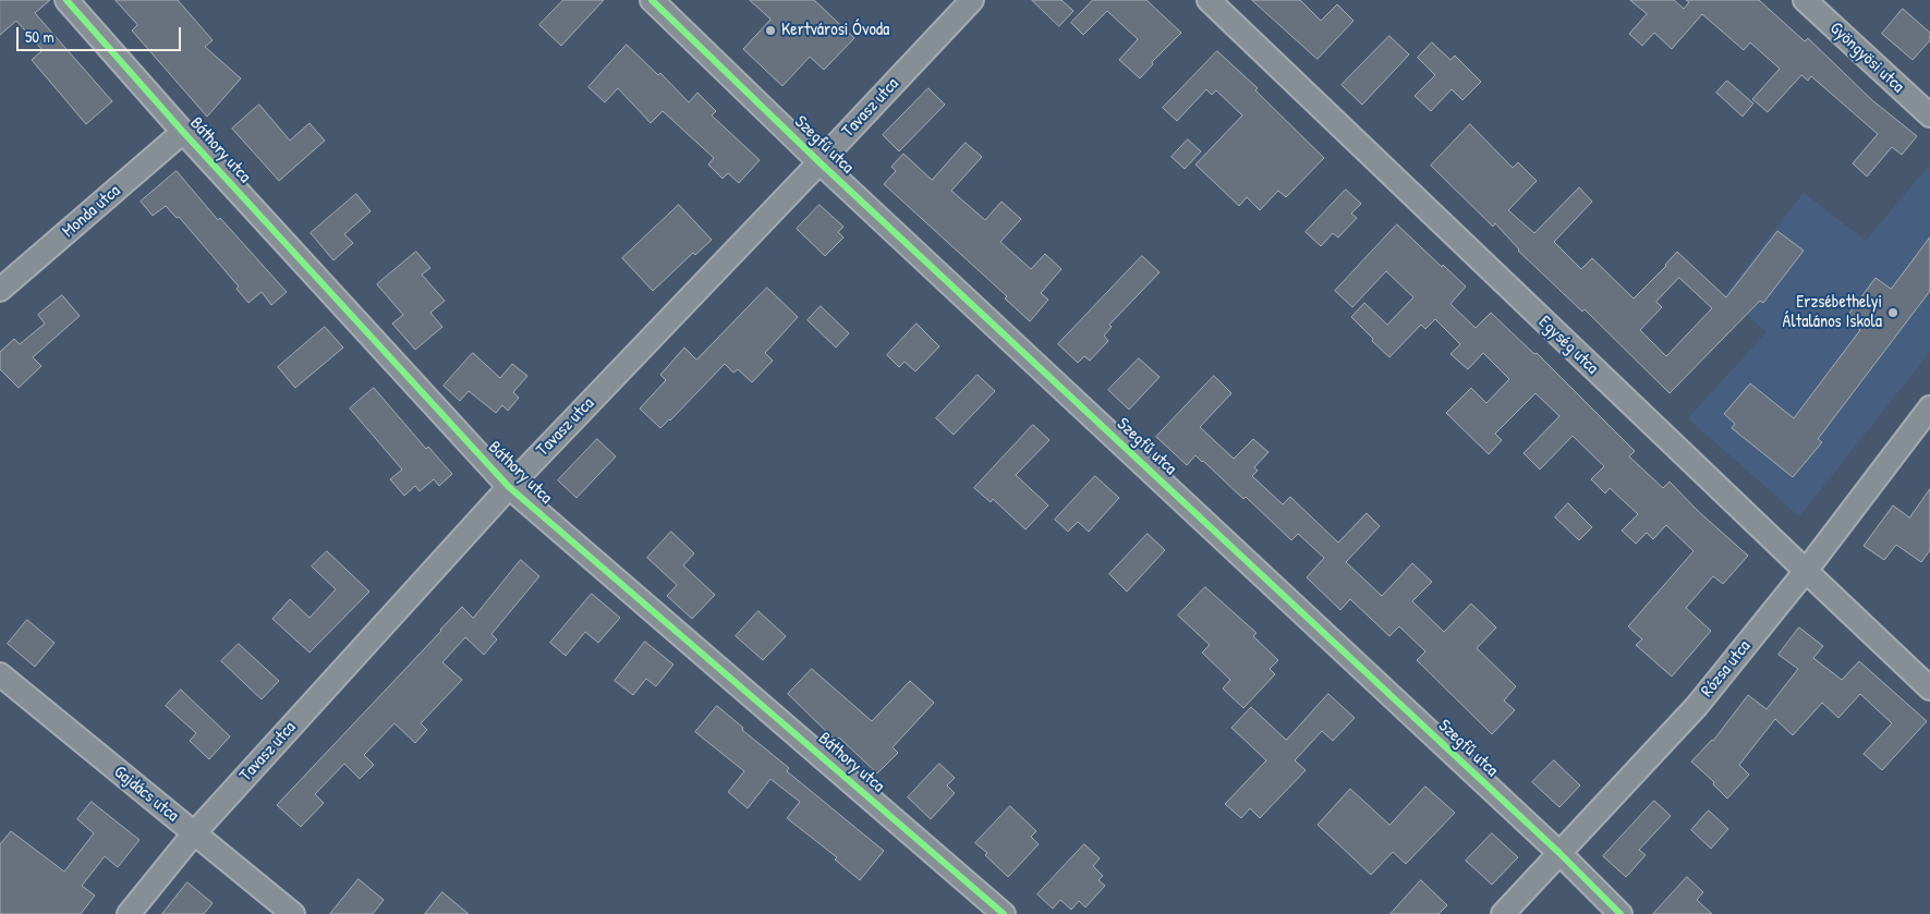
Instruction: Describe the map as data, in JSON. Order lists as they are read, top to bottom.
{
  "streets": {
    "street": [
      "Gyöngyösi utca",
      "Tavasz utca",
      "Szegfű utca",
      "Báthory utca",
      "Monda utca",
      "Egység utca",
      "Rózsa utca",
      "Gajdács utca"
    ]
  },
  "crossings": [
    ["Tavasz utca", "Szegfű utca"],
    ["Tavasz utca", "Báthory utca"],
    ["Tavasz utca", "Gajdács utca"],
    ["Szegfű utca", "Rózsa utca"],
    ["Báthory utca", "Monda utca"],
    ["Egység utca", "Rózsa utca"]
  ],
  "places": ["Kertvárosi Óvoda", "Erzsébethelyi Általános Iskola"],
  "scale_bar": "50 m"
}
